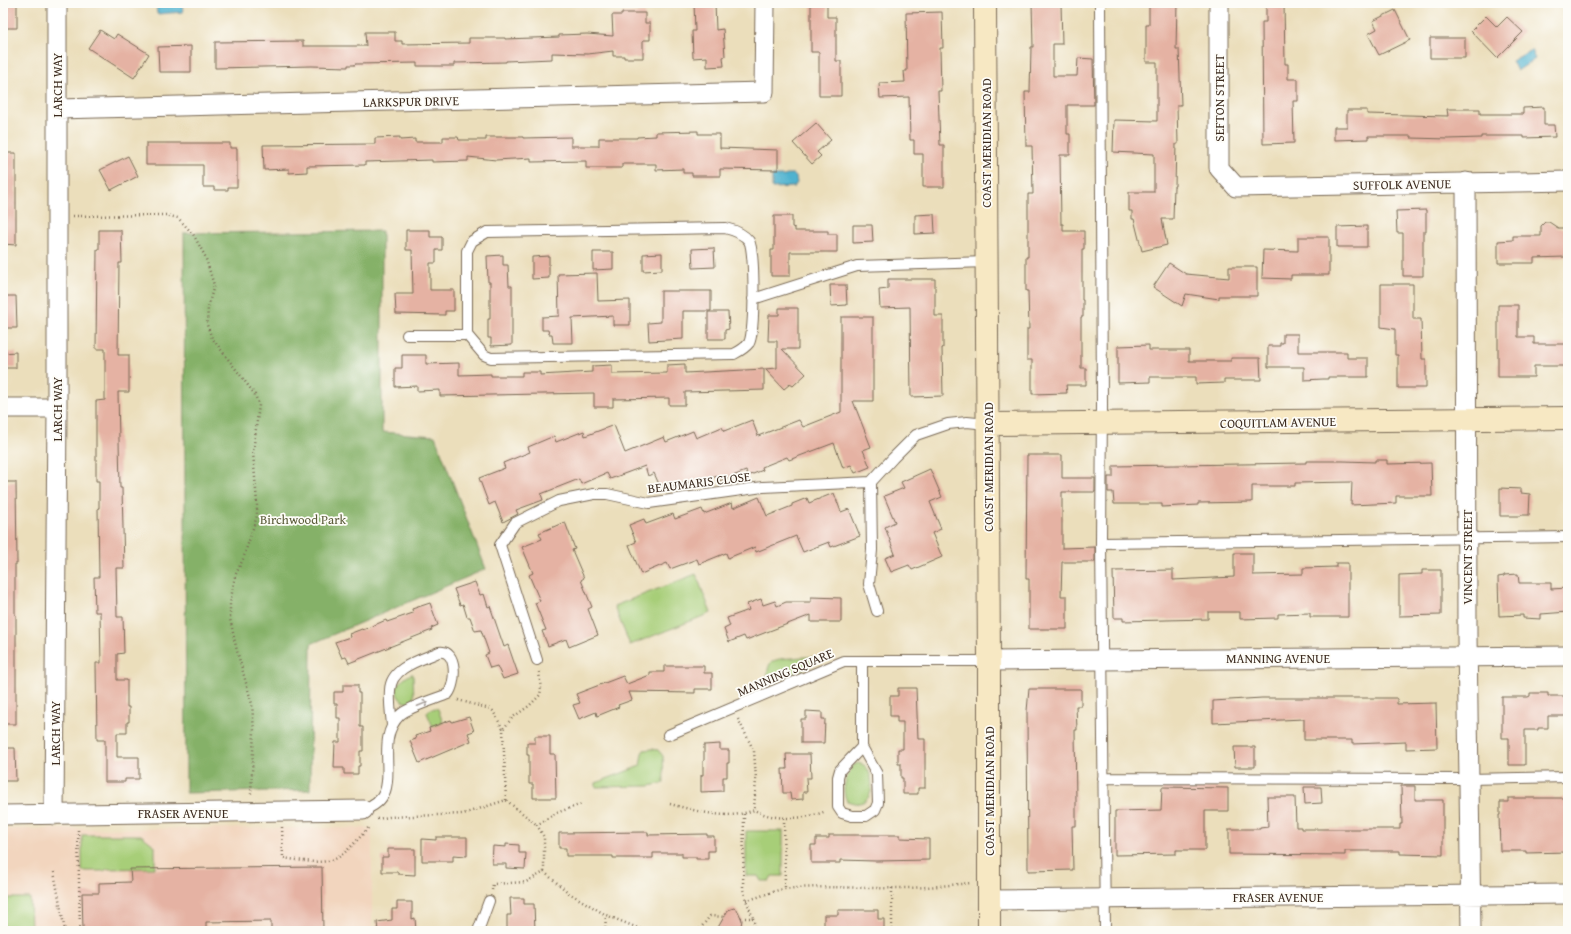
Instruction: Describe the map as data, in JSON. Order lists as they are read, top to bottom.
{
  "streets": {
    "main road": ["COAST MERIDIAN ROAD", "COQUITLAM AVENUE"],
    "street": [
      "LARCH WAY",
      "SEFTON STREET",
      "LARKSPUR DRIVE",
      "SUFFOLK AVENUE",
      "VINCENT STREET",
      "MANNING AVENUE",
      "FRASER AVENUE"
    ],
    "lane": ["BEAUMARIS CLOSE", "MANNING SQUARE"]
  },
  "crossings": [
    ["LARCH WAY", "LARKSPUR DRIVE"],
    ["LARCH WAY", "FRASER AVENUE"],
    ["SEFTON STREET", "SUFFOLK AVENUE"],
    ["COAST MERIDIAN ROAD", "COQUITLAM AVENUE"],
    ["COAST MERIDIAN ROAD", "MANNING AVENUE"],
    ["COAST MERIDIAN ROAD", "MANNING SQUARE"],
    ["COAST MERIDIAN ROAD", "FRASER AVENUE"],
    ["SUFFOLK AVENUE", "VINCENT STREET"],
    ["COQUITLAM AVENUE", "VINCENT STREET"],
    ["VINCENT STREET", "MANNING AVENUE"],
    ["VINCENT STREET", "FRASER AVENUE"],
    ["MANNING AVENUE", "MANNING SQUARE"]
  ],
  "parks": ["Birchwood Park"]
}
